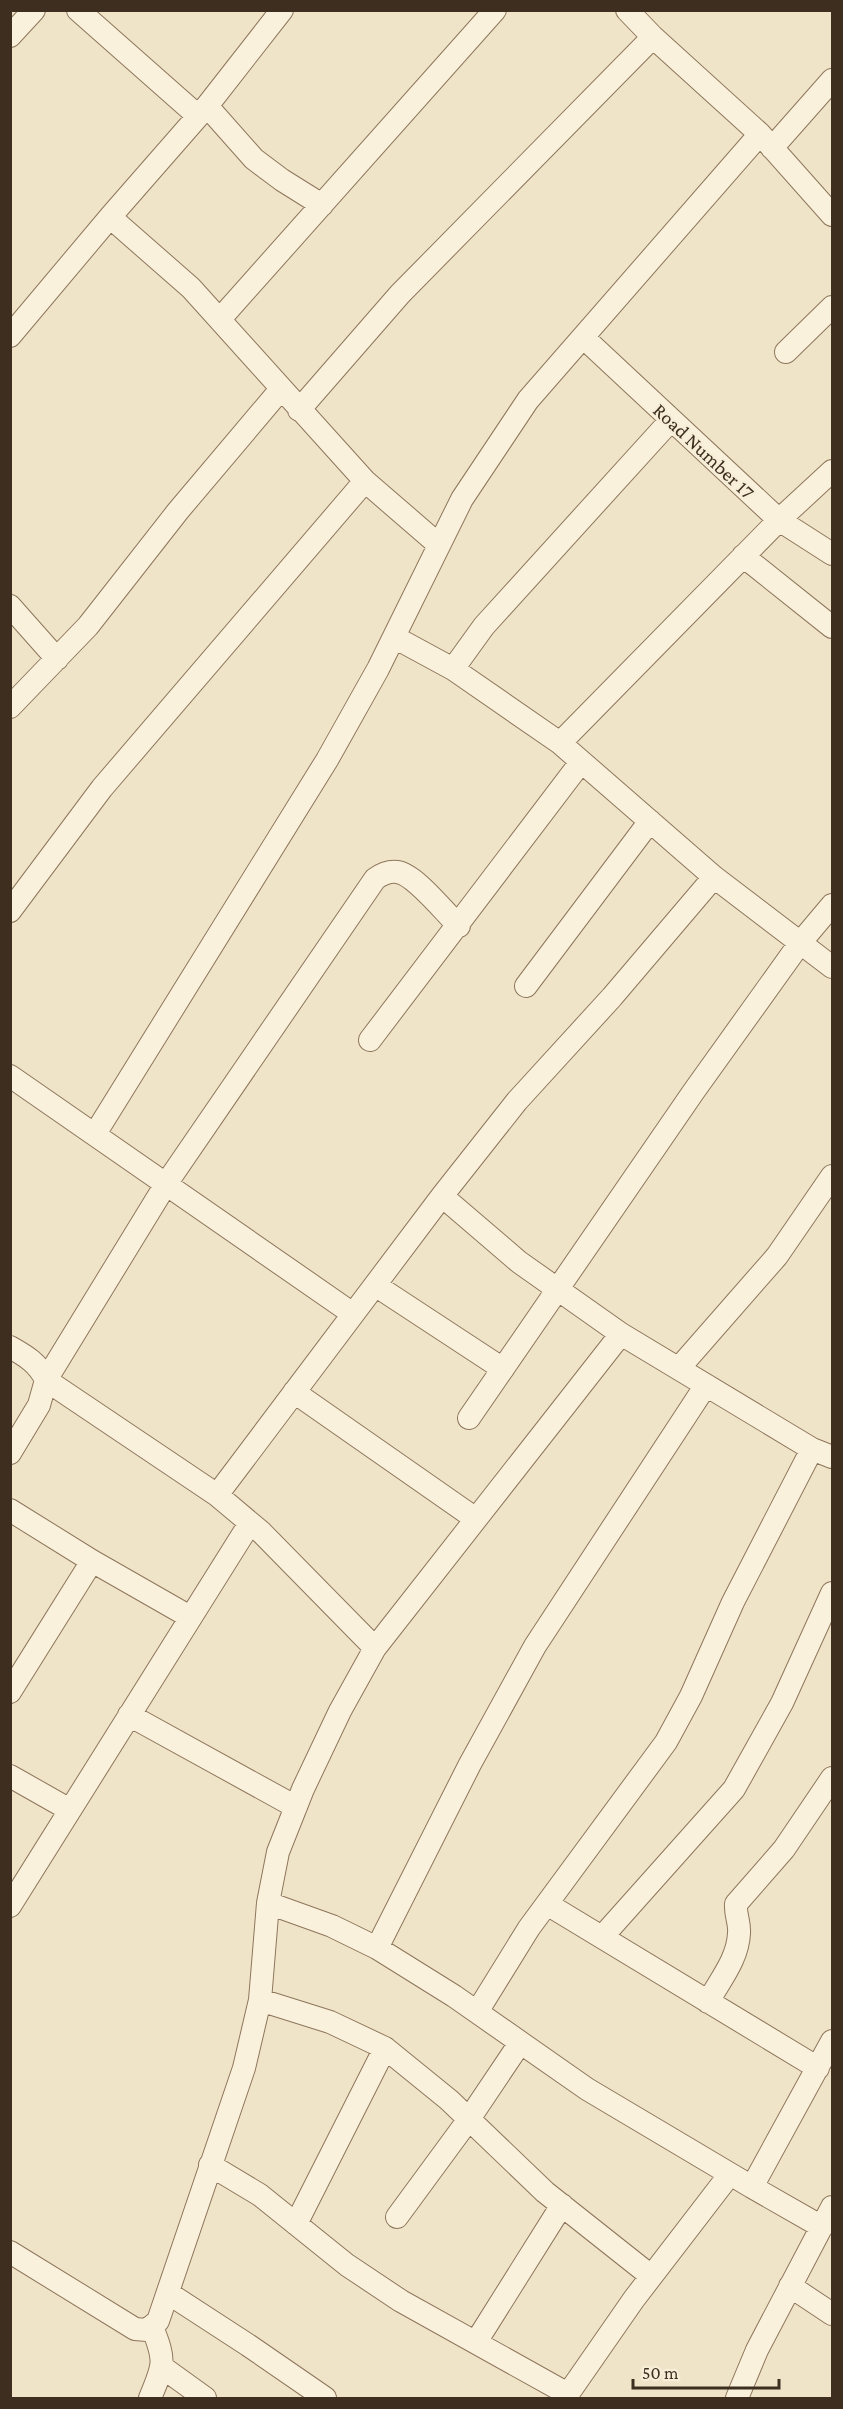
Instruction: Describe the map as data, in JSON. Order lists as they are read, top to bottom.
{
  "streets": {
    "street": ["Road Number 17"]
  },
  "scale_bar": "50 m"
}
